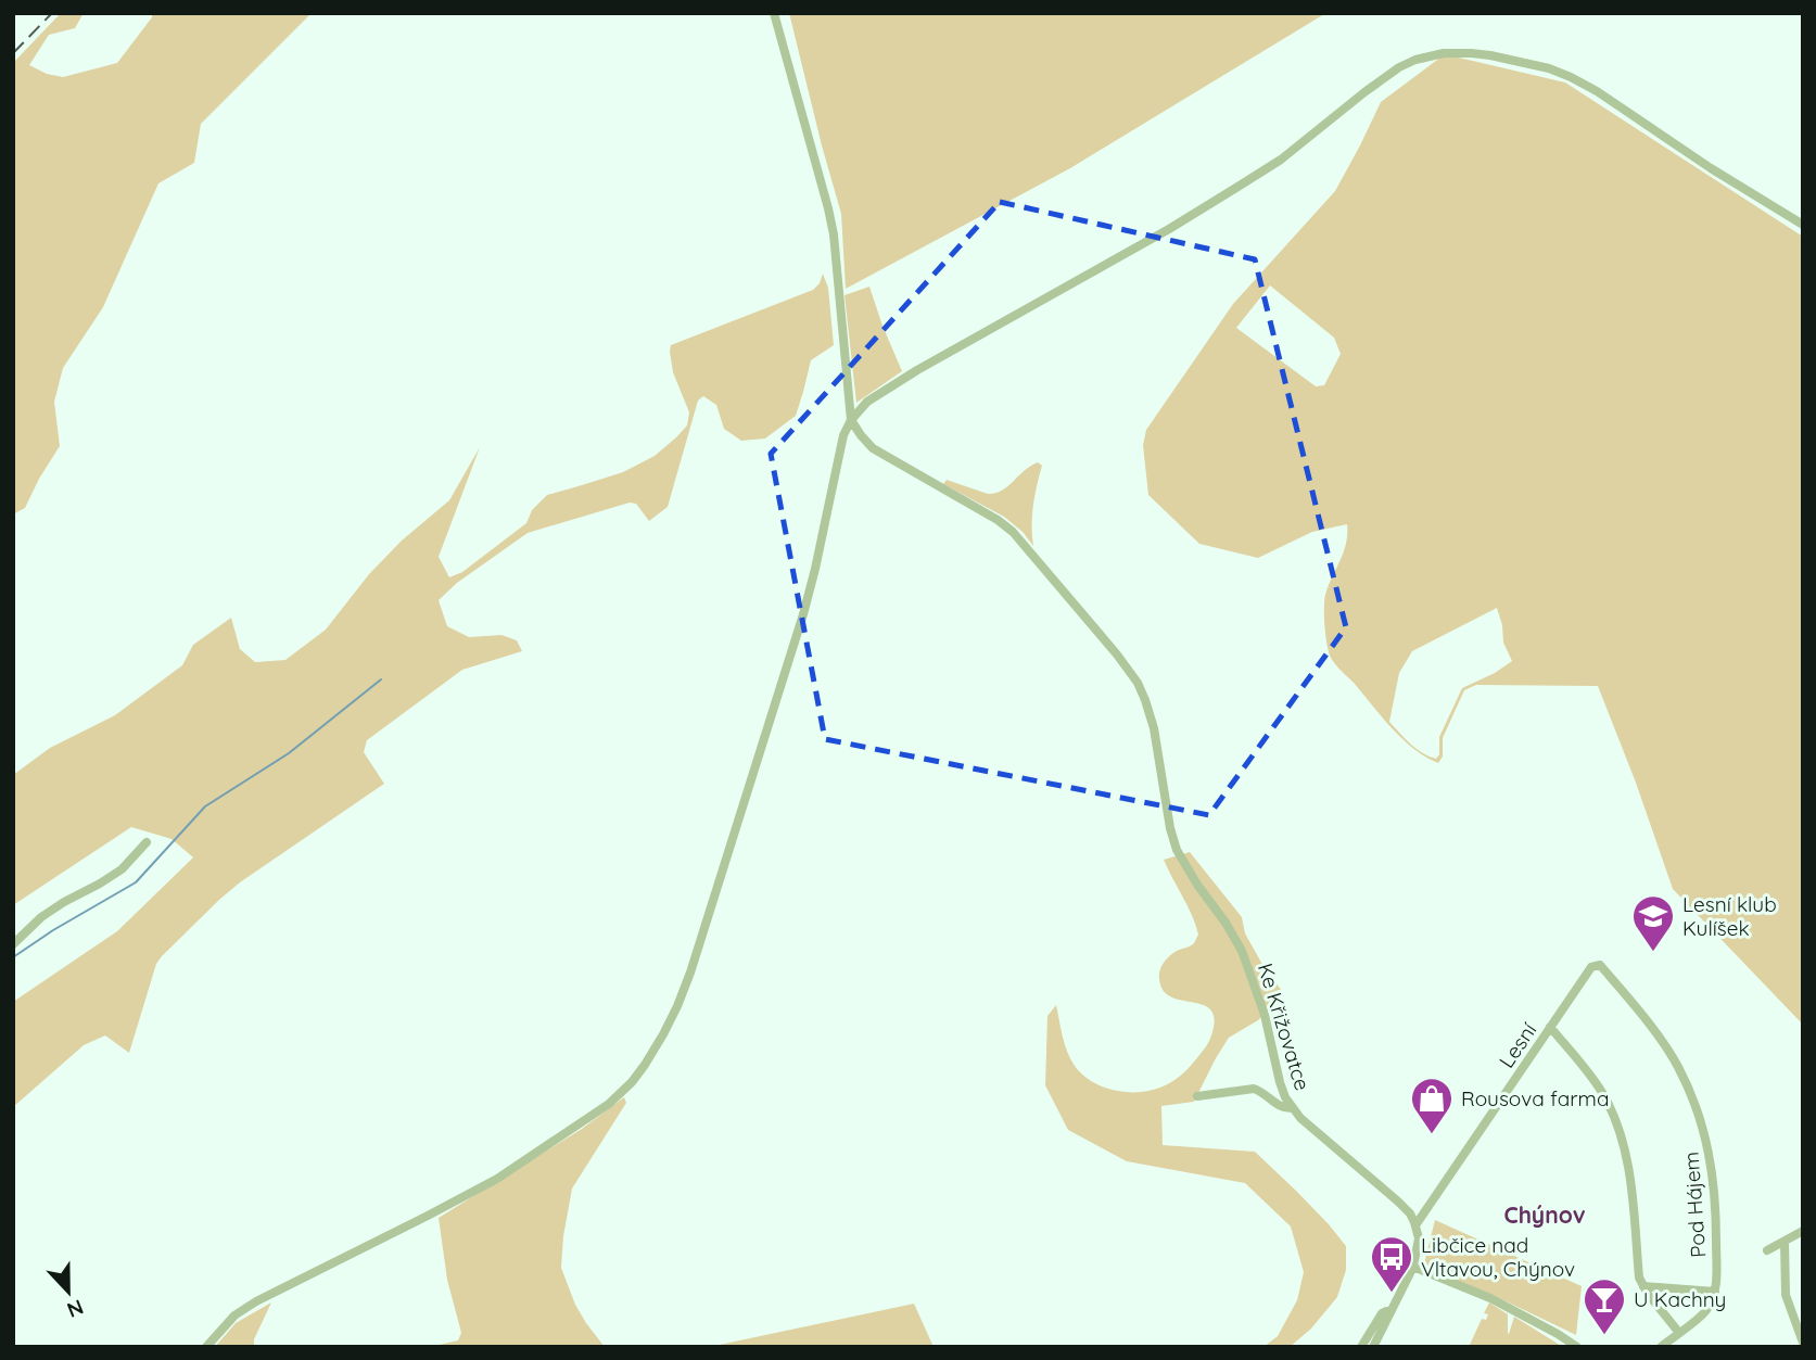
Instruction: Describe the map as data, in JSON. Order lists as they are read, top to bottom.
{
  "streets": {
    "street": ["Ke Křižovatce", "Lesní", "Pod Hájem"]
  },
  "crossings": [
    ["Ke Křižovatce", "Lesní"],
    ["Lesní", "Pod Hájem"]
  ],
  "districts": ["Chýnov"],
  "places": {
    "school or university": ["Lesní klub Kulíšek"],
    "shop": ["Rousova farma"],
    "bus stop": ["Libčice nad Vltavou, Chýnov"],
    "bar": ["U Kachny"]
  },
  "north": "bottom"
}
